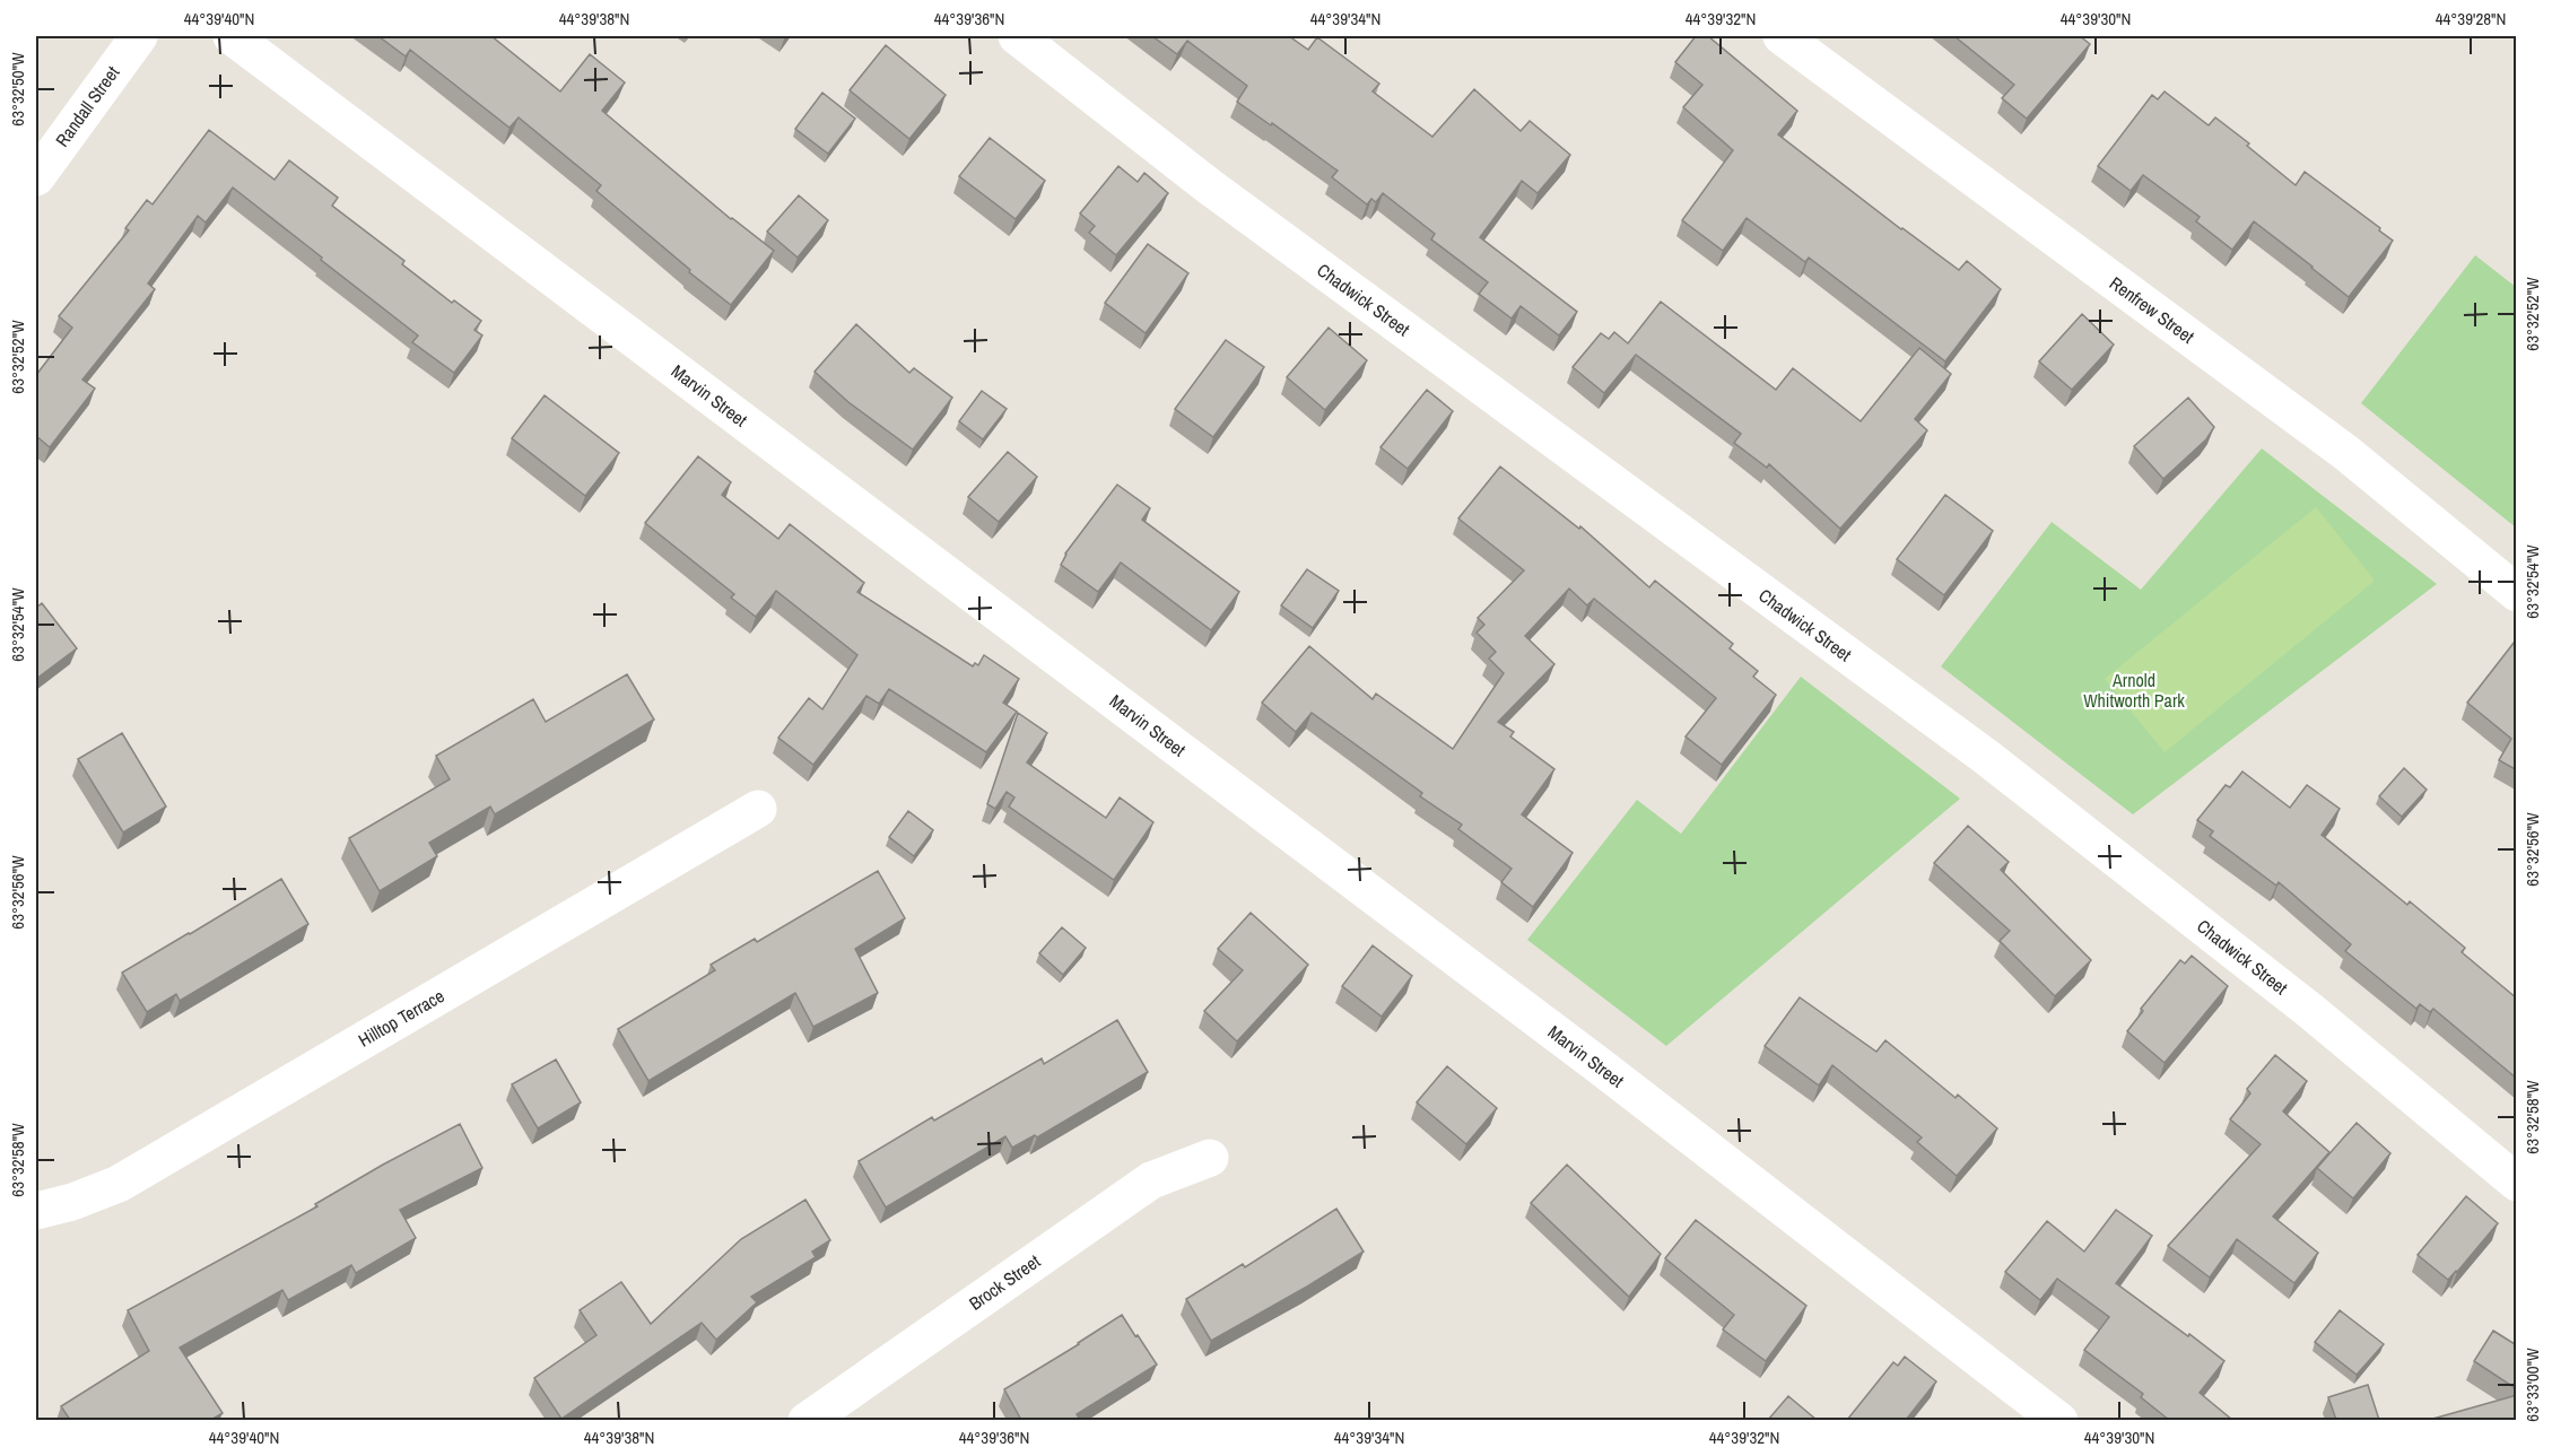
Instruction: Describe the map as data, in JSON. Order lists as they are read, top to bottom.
{
  "streets": {
    "street": [
      "Randall Street",
      "Chadwick Street",
      "Renfrew Street",
      "Marvin Street",
      "Hilltop Terrace",
      "Brock Street"
    ]
  },
  "parks": ["Arnold Whitworth Park"],
  "coordinates": [
    "44°39'40\"N",
    "44°39'38\"N",
    "44°39'36\"N",
    "44°39'34\"N",
    "44°39'32\"N",
    "44°39'30\"N",
    "44°39'28\"N",
    "63°32'50\"W",
    "63°32'52\"W",
    "63°32'54\"W",
    "63°32'56\"W",
    "63°32'58\"W",
    "63°33'00\"W"
  ]
}
